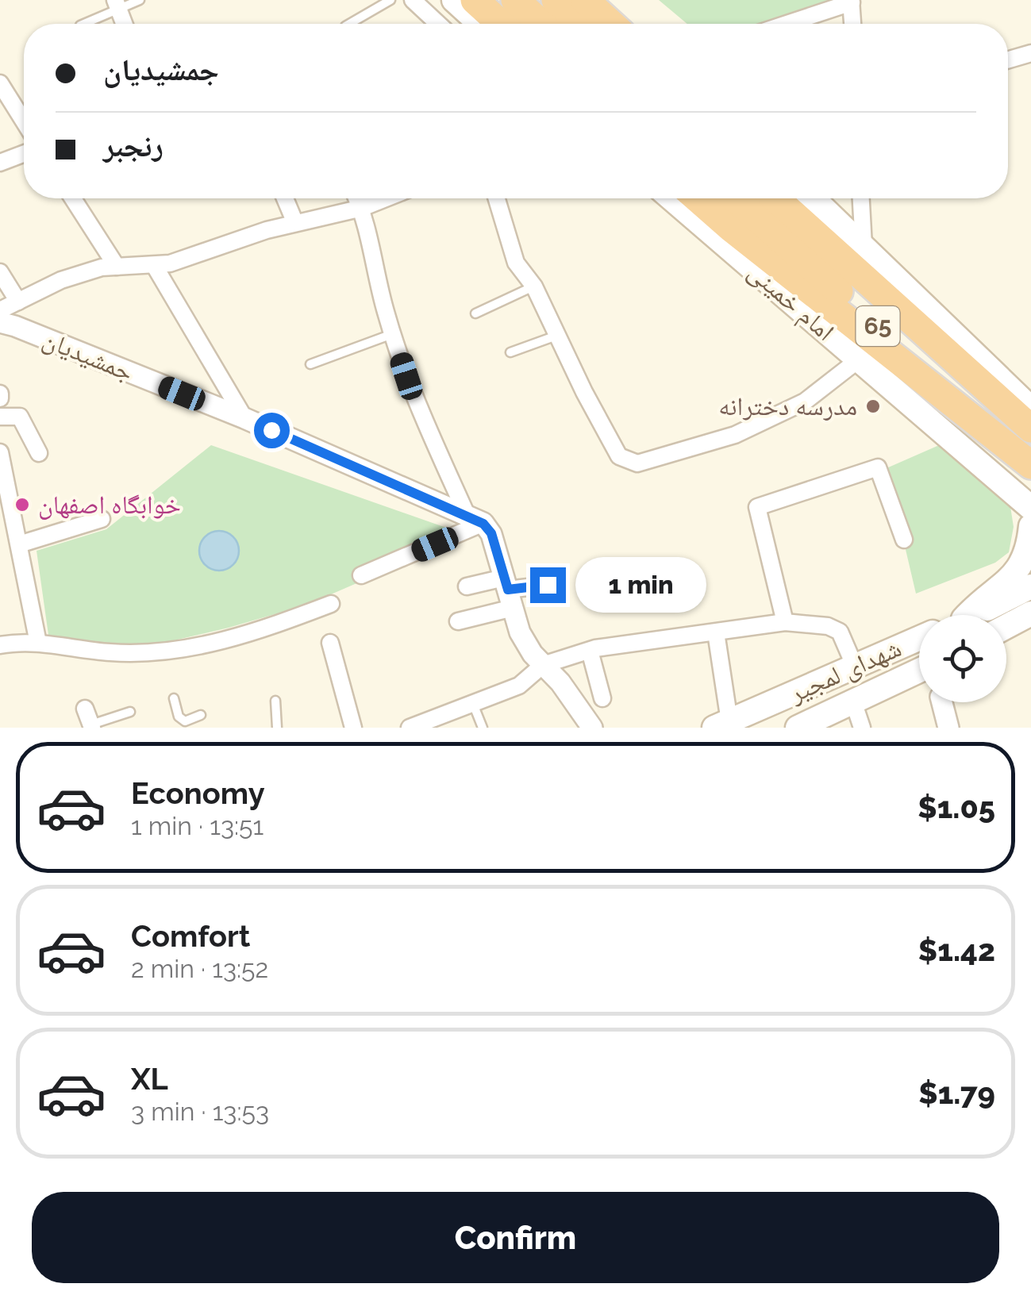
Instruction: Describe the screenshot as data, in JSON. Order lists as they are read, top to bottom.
{
  "streets": {
    "highway": ["65"],
    "main road": ["امام خمینی", "شهدای لمجیر"],
    "street": ["جمشیدیان"]
  },
  "places": ["مدرسه دخترانه", "خوابگاه اصفهان"],
  "page": {
    "banner": ["جمشیدیان", "رنجبر"],
    "bubble": "1 min",
    "list": [
      {
        "name": "Economy",
        "note": "1 min · 13:51",
        "value": "$1.05"
      },
      {
        "name": "Comfort",
        "note": "2 min · 13:52",
        "value": "$1.42"
      },
      {
        "name": "XL",
        "note": "3 min · 13:53",
        "value": "$1.79"
      }
    ],
    "buttons": "Confirm"
  }
}
